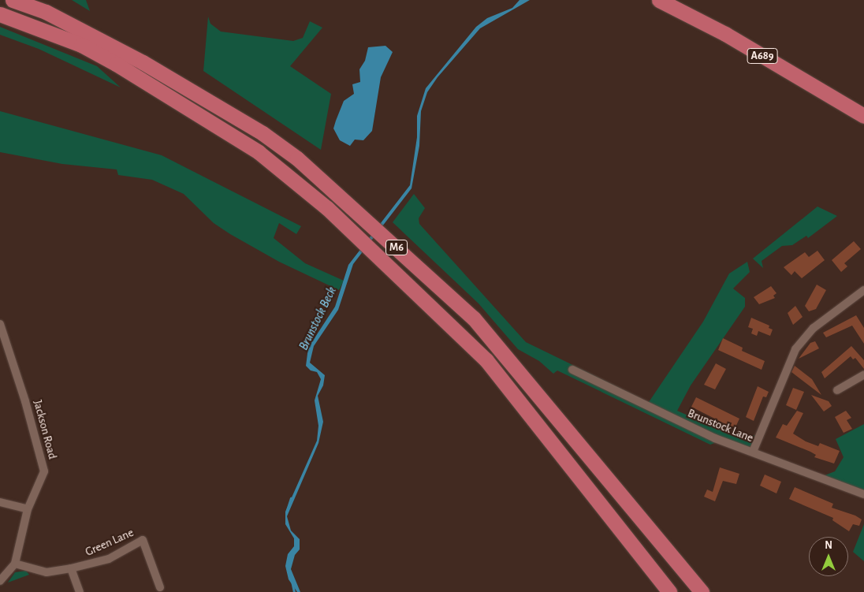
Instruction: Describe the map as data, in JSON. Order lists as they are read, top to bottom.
{
  "streets": {
    "highway": ["A689", "M6"],
    "street": ["Brunstock Lane", "Jackson Road", "Green Lane"]
  },
  "crossings": [
    ["Jackson Road", "Green Lane"]
  ],
  "water": ["Brunstock Beck"],
  "north": "top"
}
